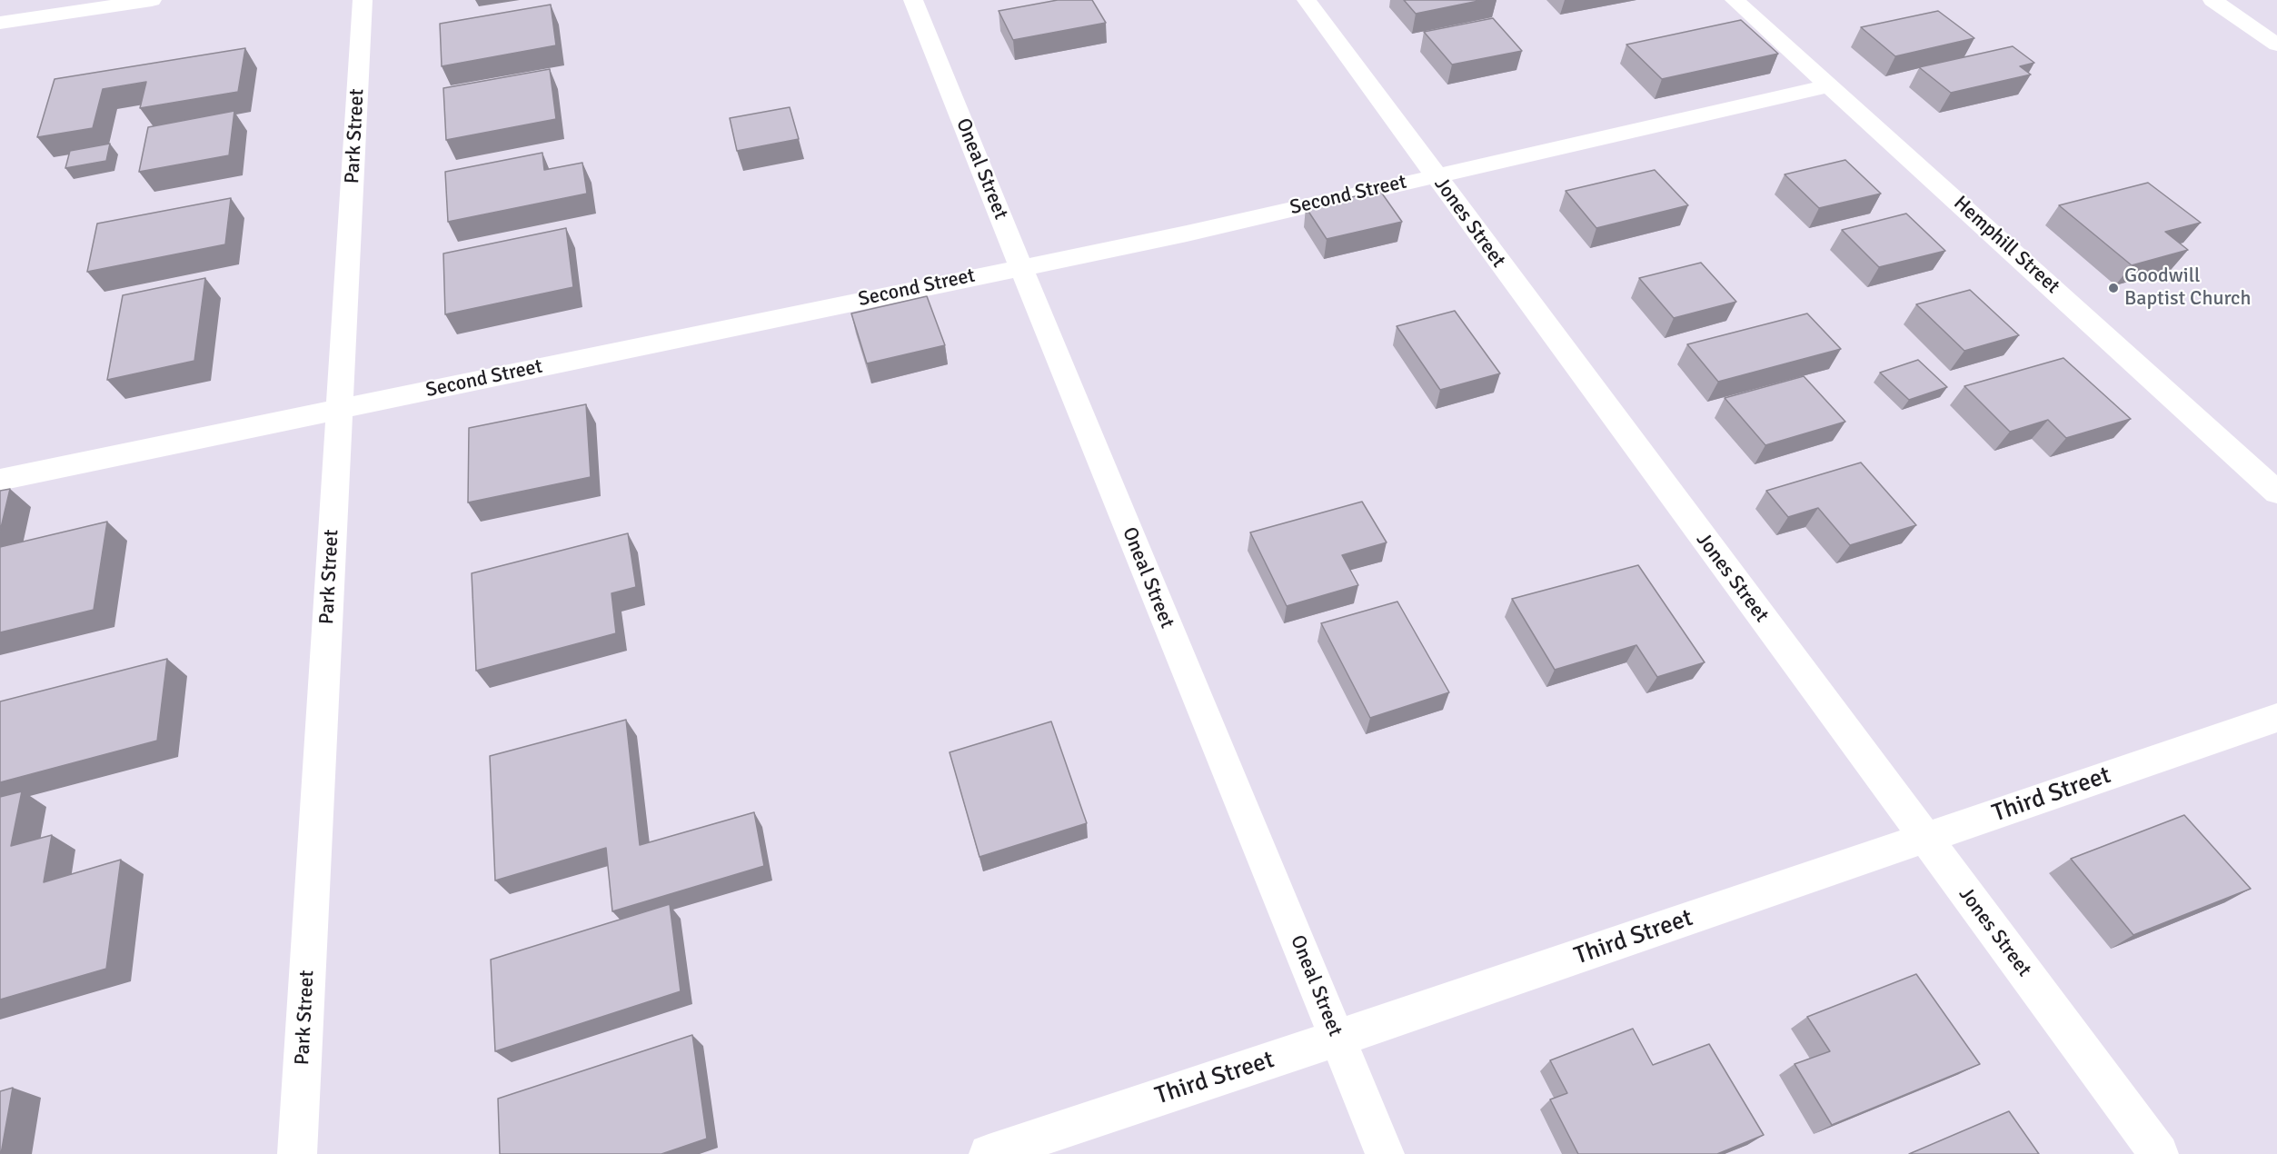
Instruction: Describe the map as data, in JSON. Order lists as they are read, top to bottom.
{
  "streets": {
    "street": [
      "Park Street",
      "Oneal Street",
      "Second Street",
      "Jones Street",
      "Hemphill Street",
      "Third Street"
    ]
  },
  "crossings": [
    ["Park Street", "Second Street"],
    ["Oneal Street", "Second Street"],
    ["Oneal Street", "Third Street"],
    ["Second Street", "Jones Street"],
    ["Second Street", "Hemphill Street"],
    ["Jones Street", "Third Street"]
  ],
  "places": ["Goodwill Baptist Church"]
}
